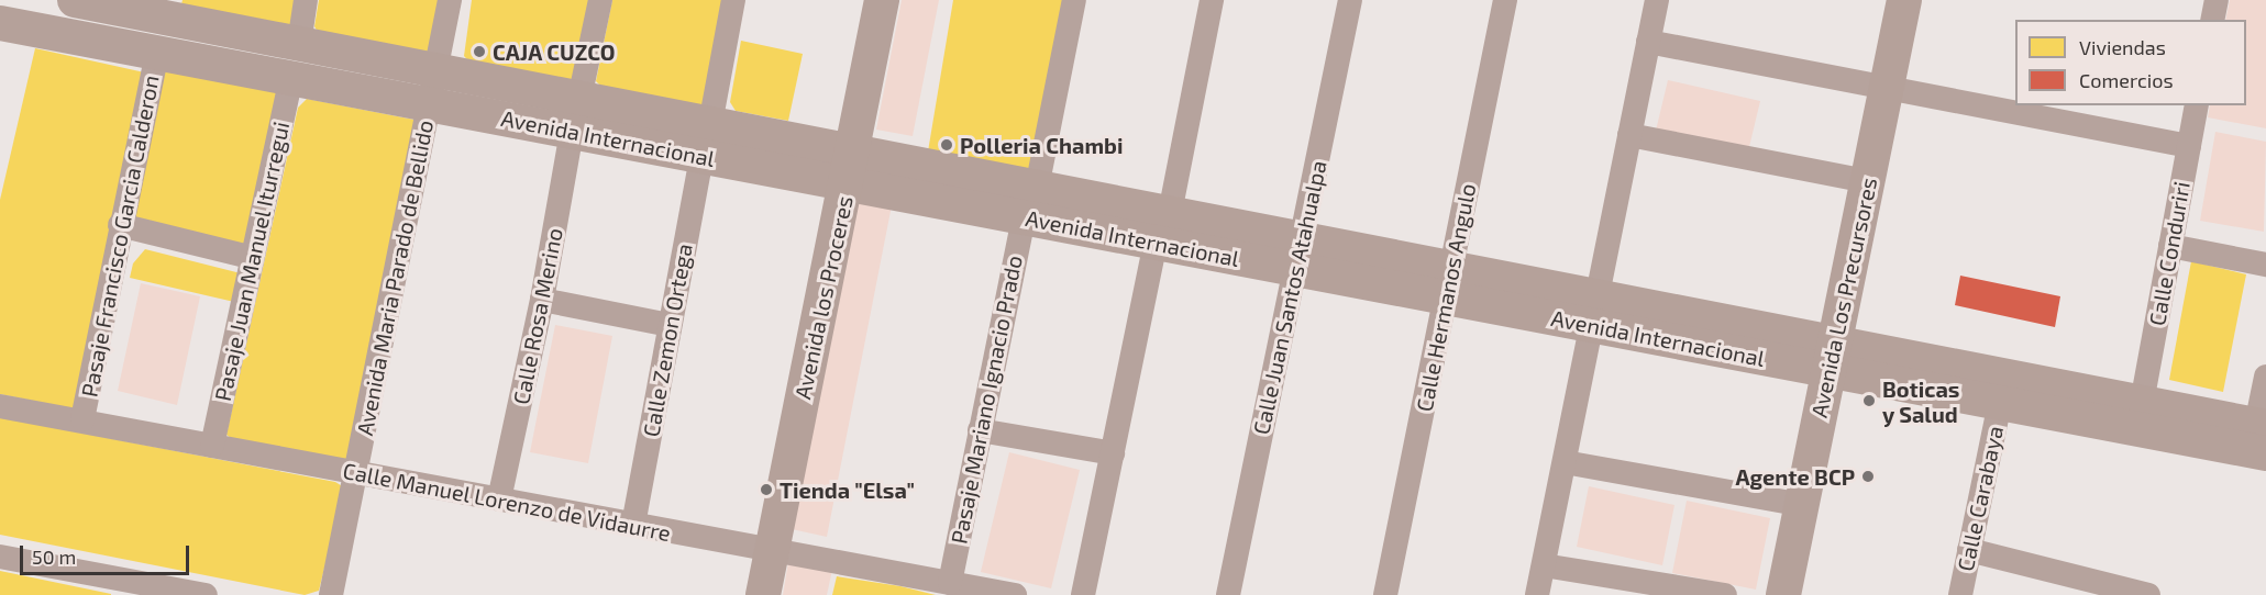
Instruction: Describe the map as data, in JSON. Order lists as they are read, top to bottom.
{
  "streets": {
    "main road": ["Avenida Internacional", "Avenida los Proceres", "Avenida Los Precursores"],
    "street": [
      "Pasaje Francisco Garcia Calderon",
      "Calle Conduriri",
      "Pasaje Juan Manuel Iturregui",
      "Avenida Maria Parado de Bellido",
      "Calle Juan Santos Atahualpa",
      "Calle Hermanos Angulo",
      "Calle Rosa Merino",
      "Calle Zemon Ortega",
      "Pasaje Mariano Ignacio Prado",
      "Calle Carabaya",
      "Calle Manuel Lorenzo de Vidaurre"
    ]
  },
  "crossings": [
    ["Avenida Internacional", "Pasaje Francisco Garcia Calderon"],
    ["Avenida Internacional", "Calle Conduriri"],
    ["Avenida Internacional", "Pasaje Juan Manuel Iturregui"],
    ["Avenida Internacional", "Avenida Maria Parado de Bellido"],
    ["Avenida Internacional", "Avenida los Proceres"],
    ["Avenida Internacional", "Calle Juan Santos Atahualpa"],
    ["Avenida Internacional", "Calle Hermanos Angulo"],
    ["Avenida Internacional", "Avenida Los Precursores"],
    ["Avenida Internacional", "Calle Rosa Merino"],
    ["Avenida Internacional", "Calle Zemon Ortega"],
    ["Avenida Internacional", "Pasaje Mariano Ignacio Prado"],
    ["Avenida Internacional", "Calle Carabaya"],
    ["Pasaje Francisco Garcia Calderon", "Calle Manuel Lorenzo de Vidaurre"],
    ["Pasaje Juan Manuel Iturregui", "Calle Manuel Lorenzo de Vidaurre"],
    ["Avenida Maria Parado de Bellido", "Calle Manuel Lorenzo de Vidaurre"],
    ["Avenida los Proceres", "Calle Manuel Lorenzo de Vidaurre"],
    ["Calle Rosa Merino", "Calle Manuel Lorenzo de Vidaurre"],
    ["Calle Zemon Ortega", "Calle Manuel Lorenzo de Vidaurre"],
    ["Pasaje Mariano Ignacio Prado", "Calle Manuel Lorenzo de Vidaurre"]
  ],
  "places": [
    "CAJA CUZCO",
    "Polleria Chambi",
    "Boticas y Salud",
    "Agente BCP",
    "Tienda \"Elsa\""
  ],
  "legend": ["Viviendas", "Comercios"],
  "scale_bar": "50 m"
}
